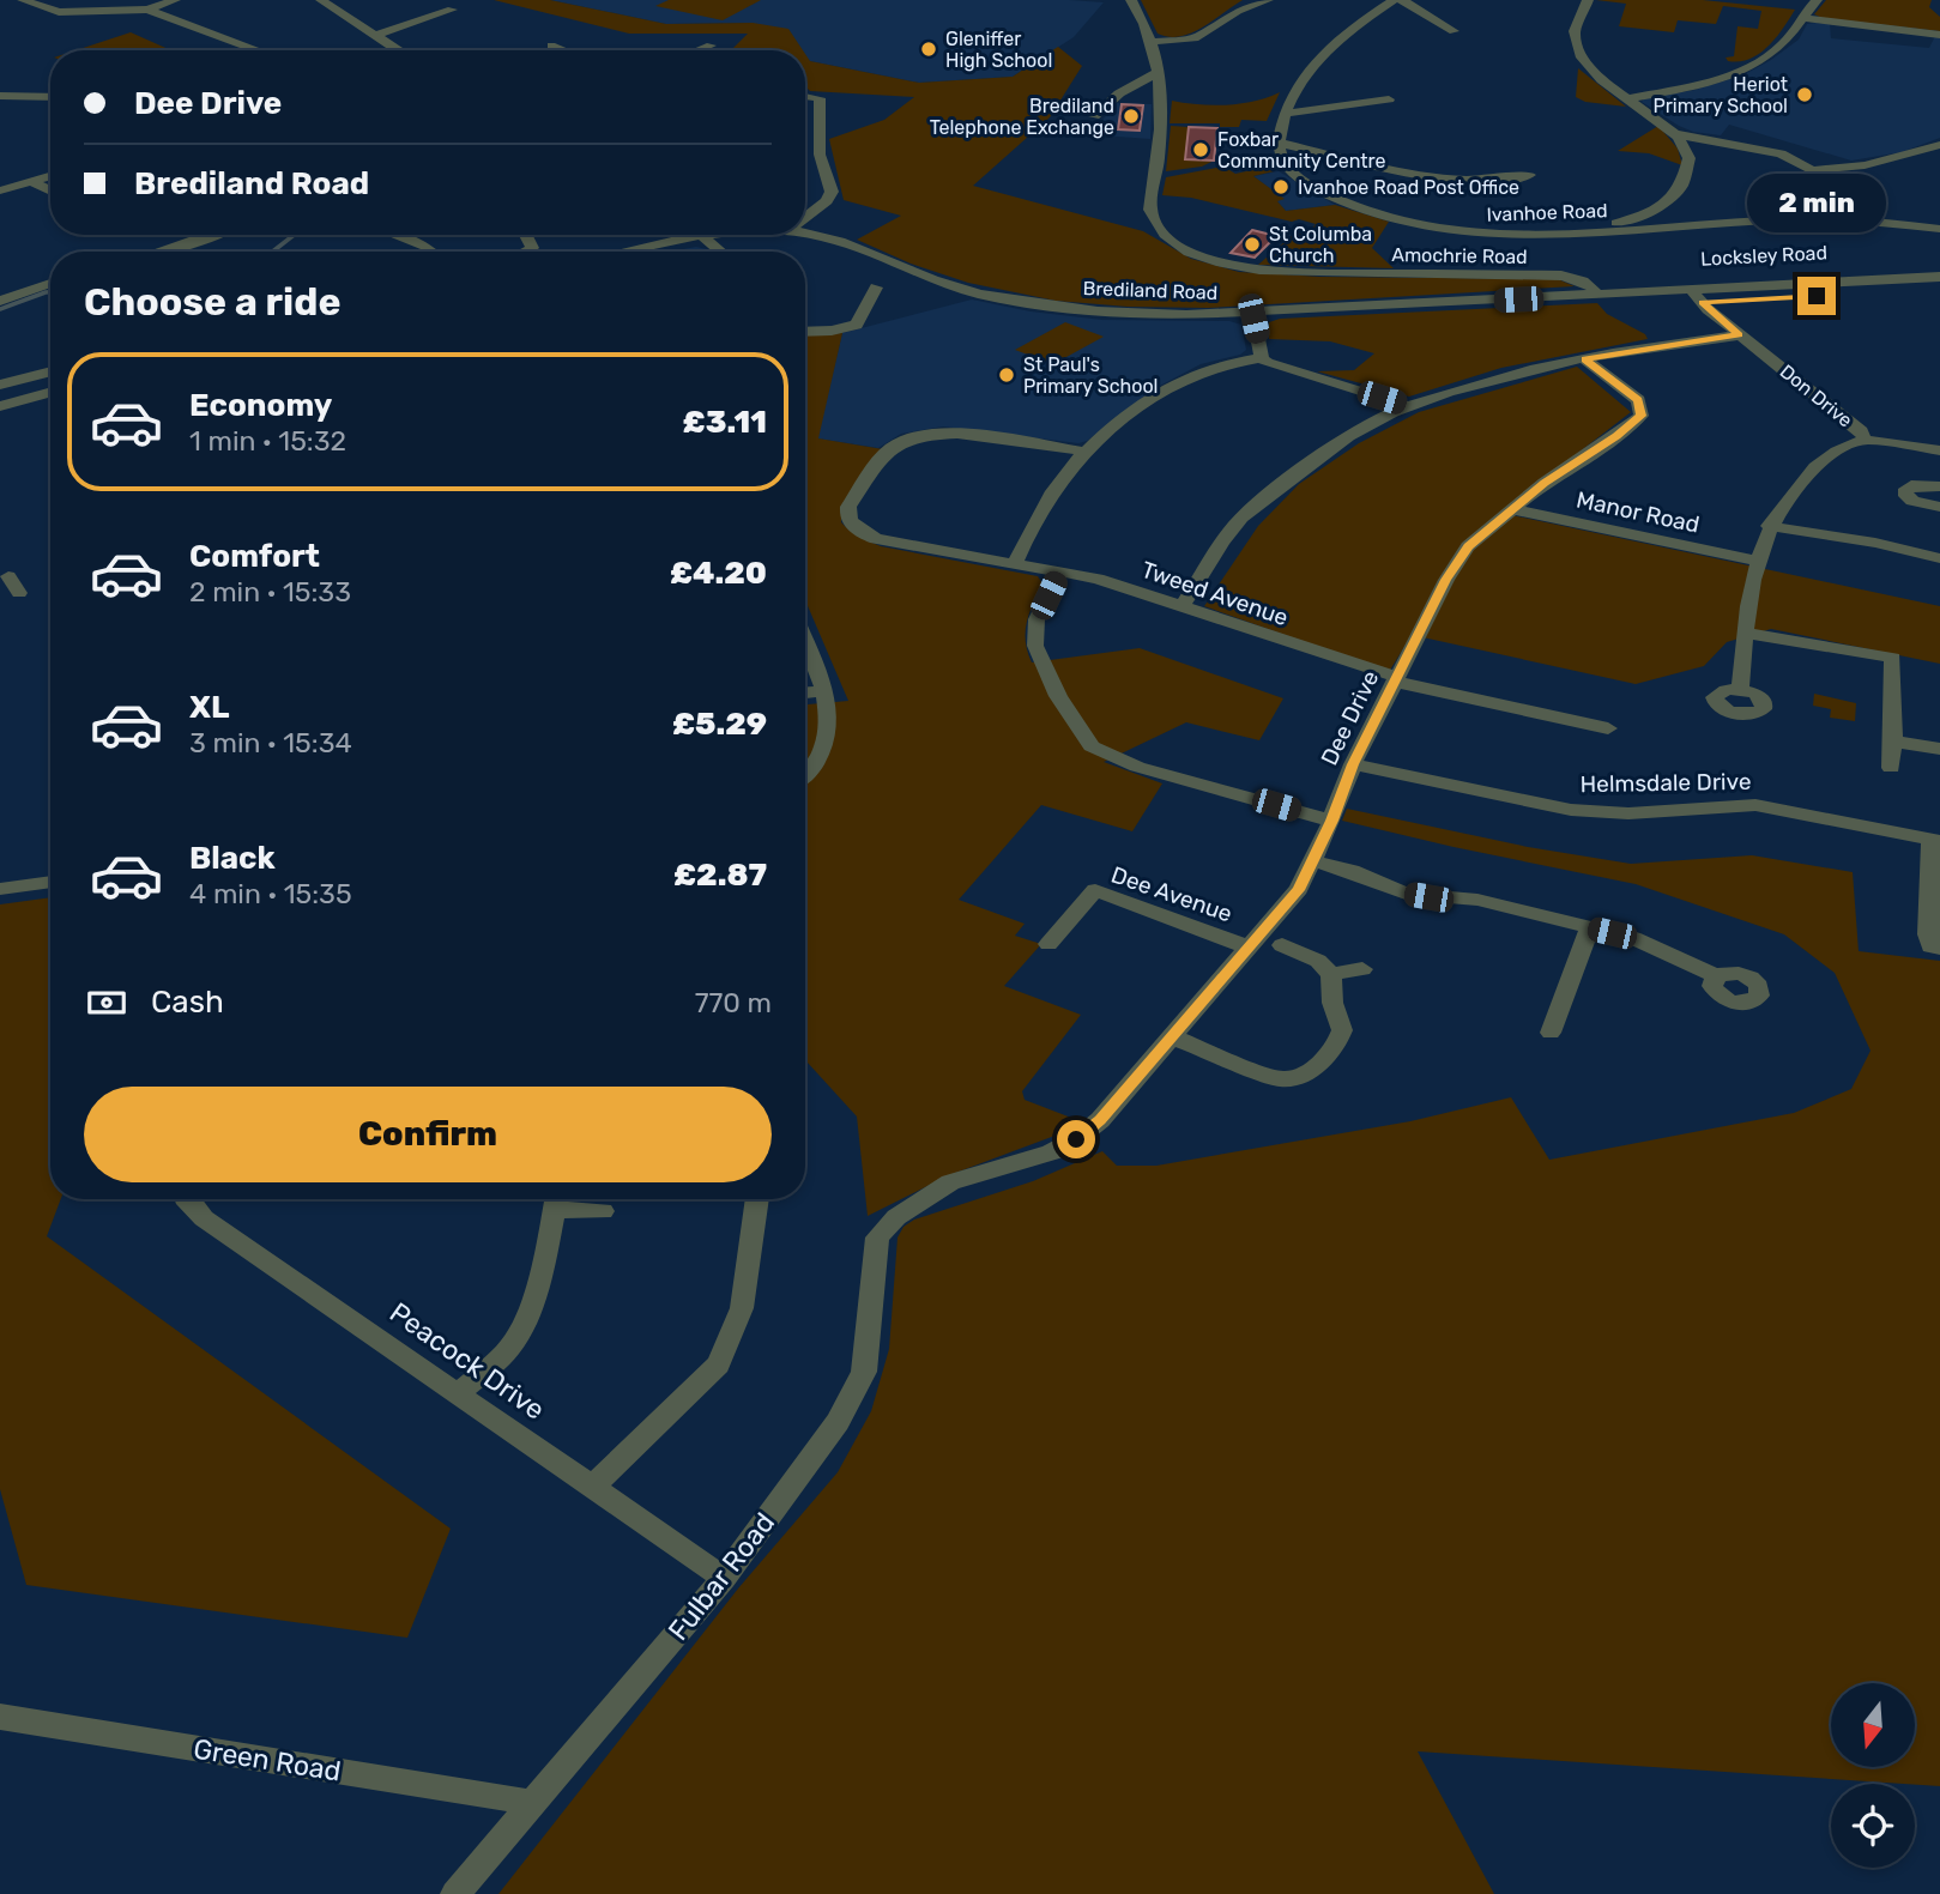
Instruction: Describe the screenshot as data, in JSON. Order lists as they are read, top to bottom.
{
  "streets": {
    "street": [
      "Ivanhoe Road",
      "Amochrie Road",
      "Locksley Road",
      "Brediland Road",
      "Don Drive",
      "Manor Road",
      "Tweed Avenue",
      "Dee Drive",
      "Helmsdale Drive",
      "Dee Avenue",
      "Peacock Drive",
      "Fulbar Road",
      "Green Road"
    ]
  },
  "crossings": [
    ["Amochrie Road", "Locksley Road"],
    ["Amochrie Road", "Brediland Road"],
    ["Locksley Road", "Brediland Road"],
    ["Brediland Road", "Don Drive"],
    ["Don Drive", "Manor Road"],
    ["Manor Road", "Dee Drive"],
    ["Tweed Avenue", "Dee Drive"],
    ["Dee Drive", "Helmsdale Drive"],
    ["Dee Drive", "Dee Avenue"],
    ["Dee Drive", "Fulbar Road"],
    ["Peacock Drive", "Fulbar Road"],
    ["Fulbar Road", "Green Road"]
  ],
  "places": [
    "Gleniffer High School",
    "Heriot Primary School",
    "Brediland Telephone Exchange",
    "Foxbar Community Centre",
    "Ivanhoe Road Post Office",
    "St Columba Church",
    "St Paul's Primary School"
  ],
  "north": "bottom",
  "page": {
    "banner": ["Dee Drive", "Brediland Road"],
    "bubble": "2 min",
    "heading": "Choose a ride",
    "list": [
      {
        "name": "Economy",
        "note": "1 min · 15:32",
        "value": "£3.11"
      },
      {
        "name": "Comfort",
        "note": "2 min · 15:33",
        "value": "£4.20"
      },
      {
        "name": "XL",
        "note": "3 min · 15:34",
        "value": "£5.29"
      },
      {
        "name": "Black",
        "note": "4 min · 15:35",
        "value": "£2.87"
      }
    ],
    "pay": ["Cash", "770 m"],
    "buttons": "Confirm"
  }
}
